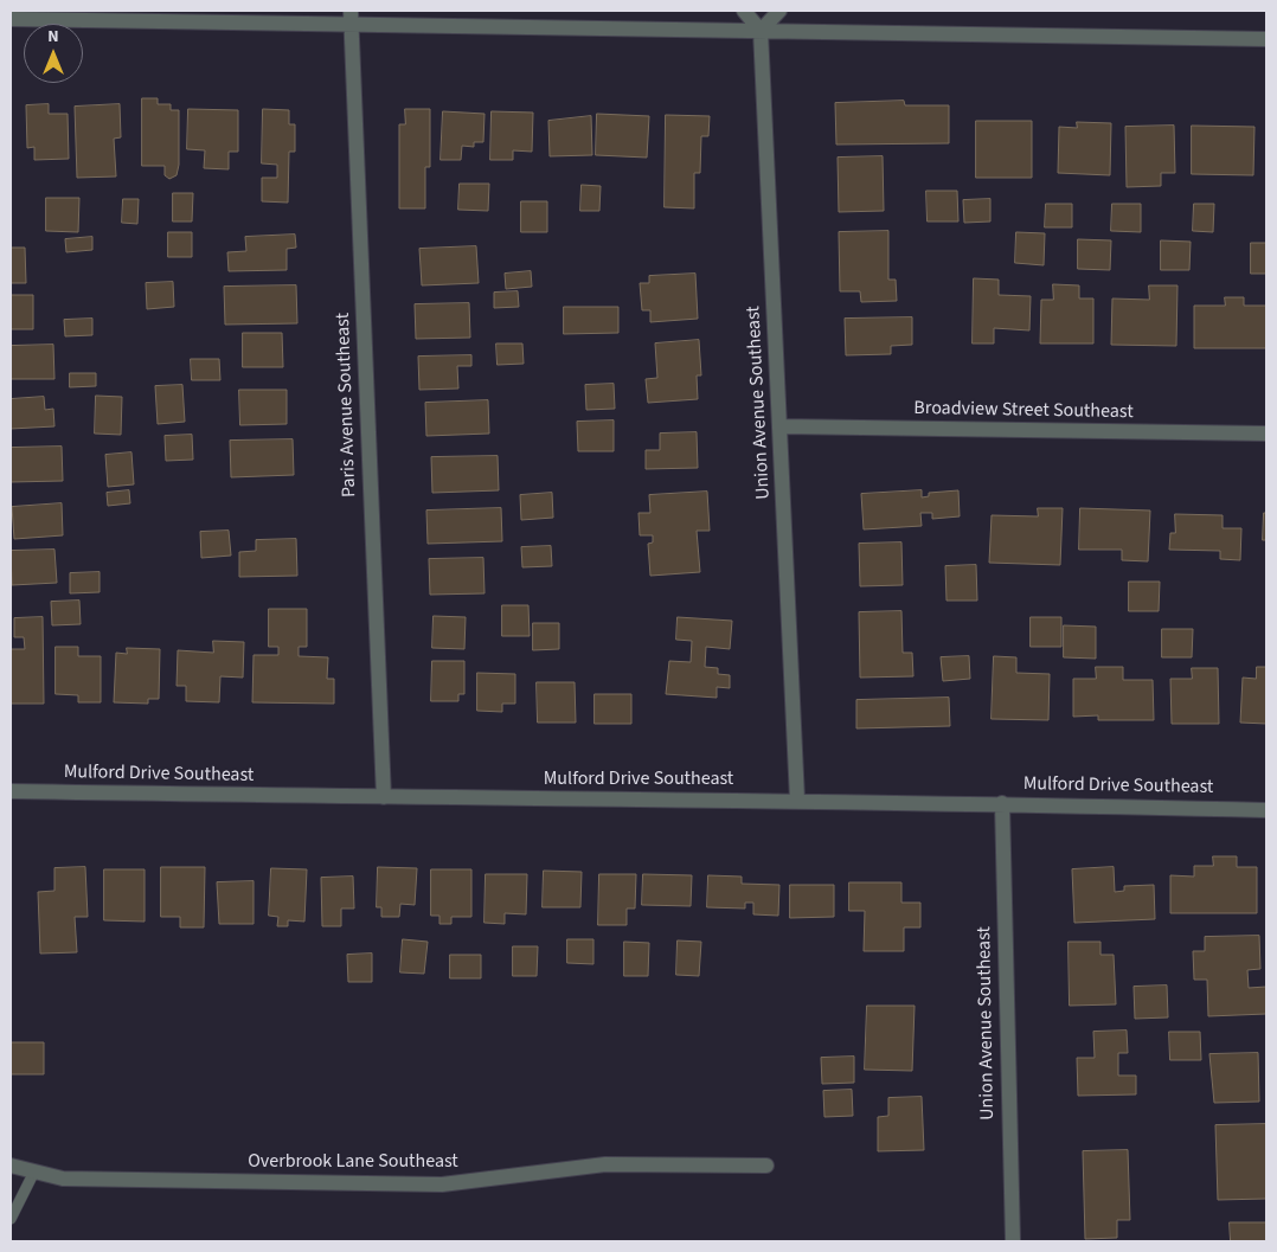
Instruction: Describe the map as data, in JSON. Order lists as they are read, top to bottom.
{
  "streets": {
    "street": [
      "Union Avenue Southeast",
      "Paris Avenue Southeast",
      "Broadview Street Southeast",
      "Mulford Drive Southeast",
      "Overbrook Lane Southeast"
    ]
  },
  "crossings": [
    ["Union Avenue Southeast", "Broadview Street Southeast"],
    ["Union Avenue Southeast", "Mulford Drive Southeast"],
    ["Paris Avenue Southeast", "Mulford Drive Southeast"]
  ],
  "north": "top"
}
